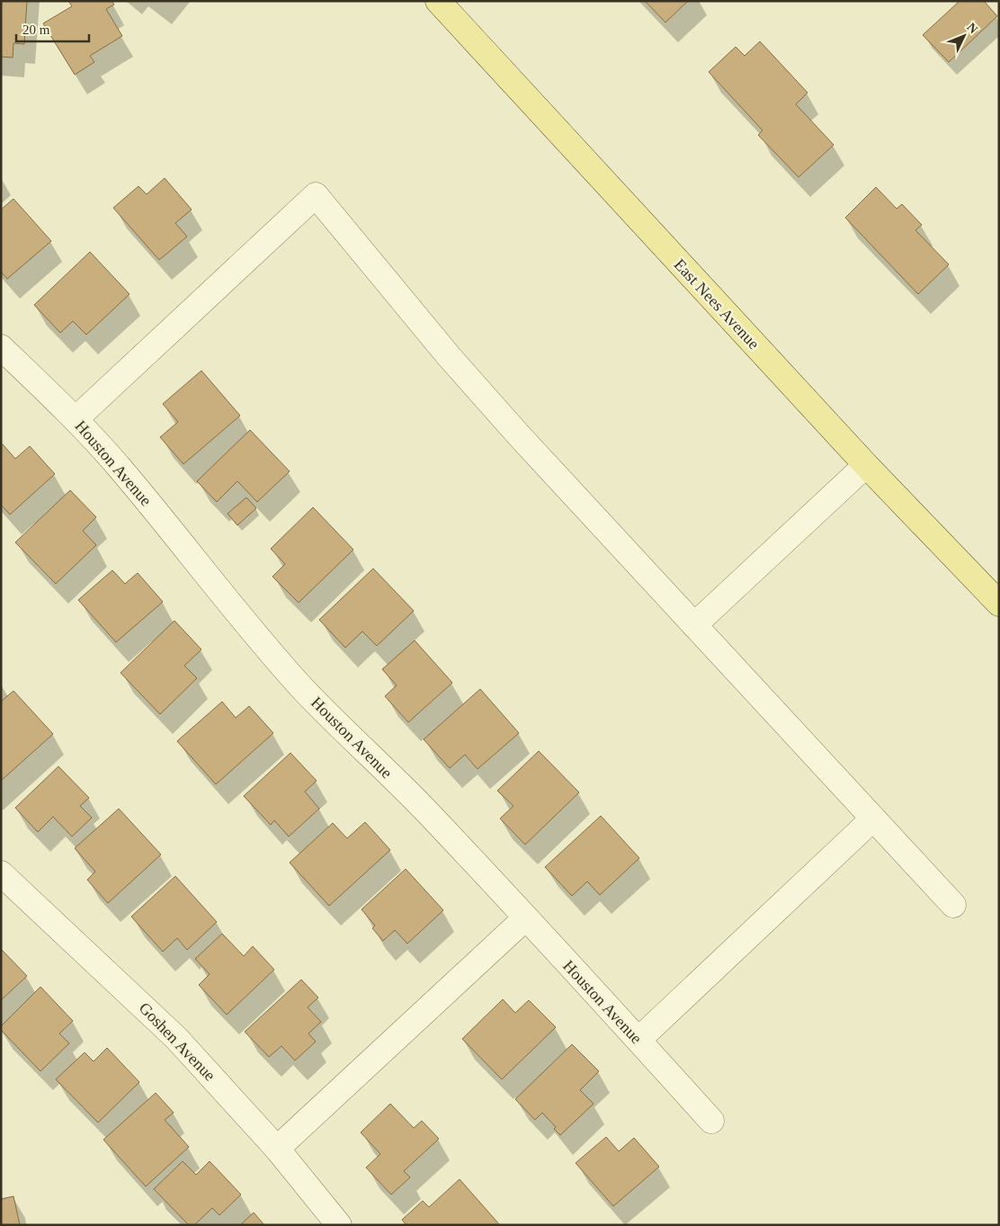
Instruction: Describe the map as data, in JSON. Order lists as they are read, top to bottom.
{
  "streets": {
    "main road": ["East Nees Avenue"],
    "street": ["Houston Avenue", "Goshen Avenue"]
  },
  "scale_bar": "20 m",
  "north": "top right"
}
